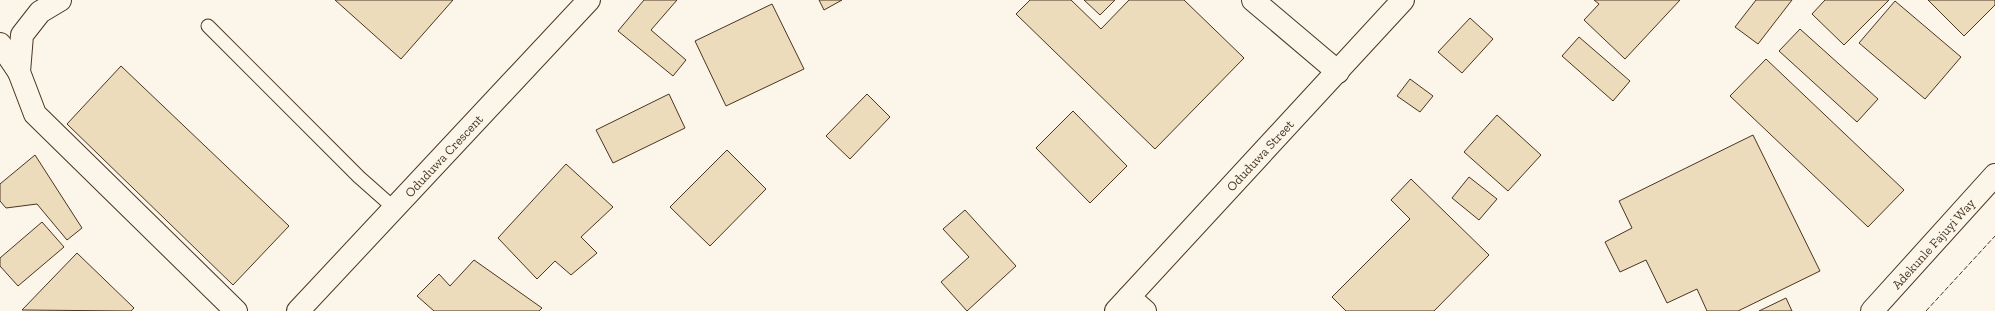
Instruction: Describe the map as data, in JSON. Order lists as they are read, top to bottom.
{
  "streets": {
    "street": ["Oduduwa Crescent", "Oduduwa Street", "Adekunle Fajuyi Way"]
  }
}
